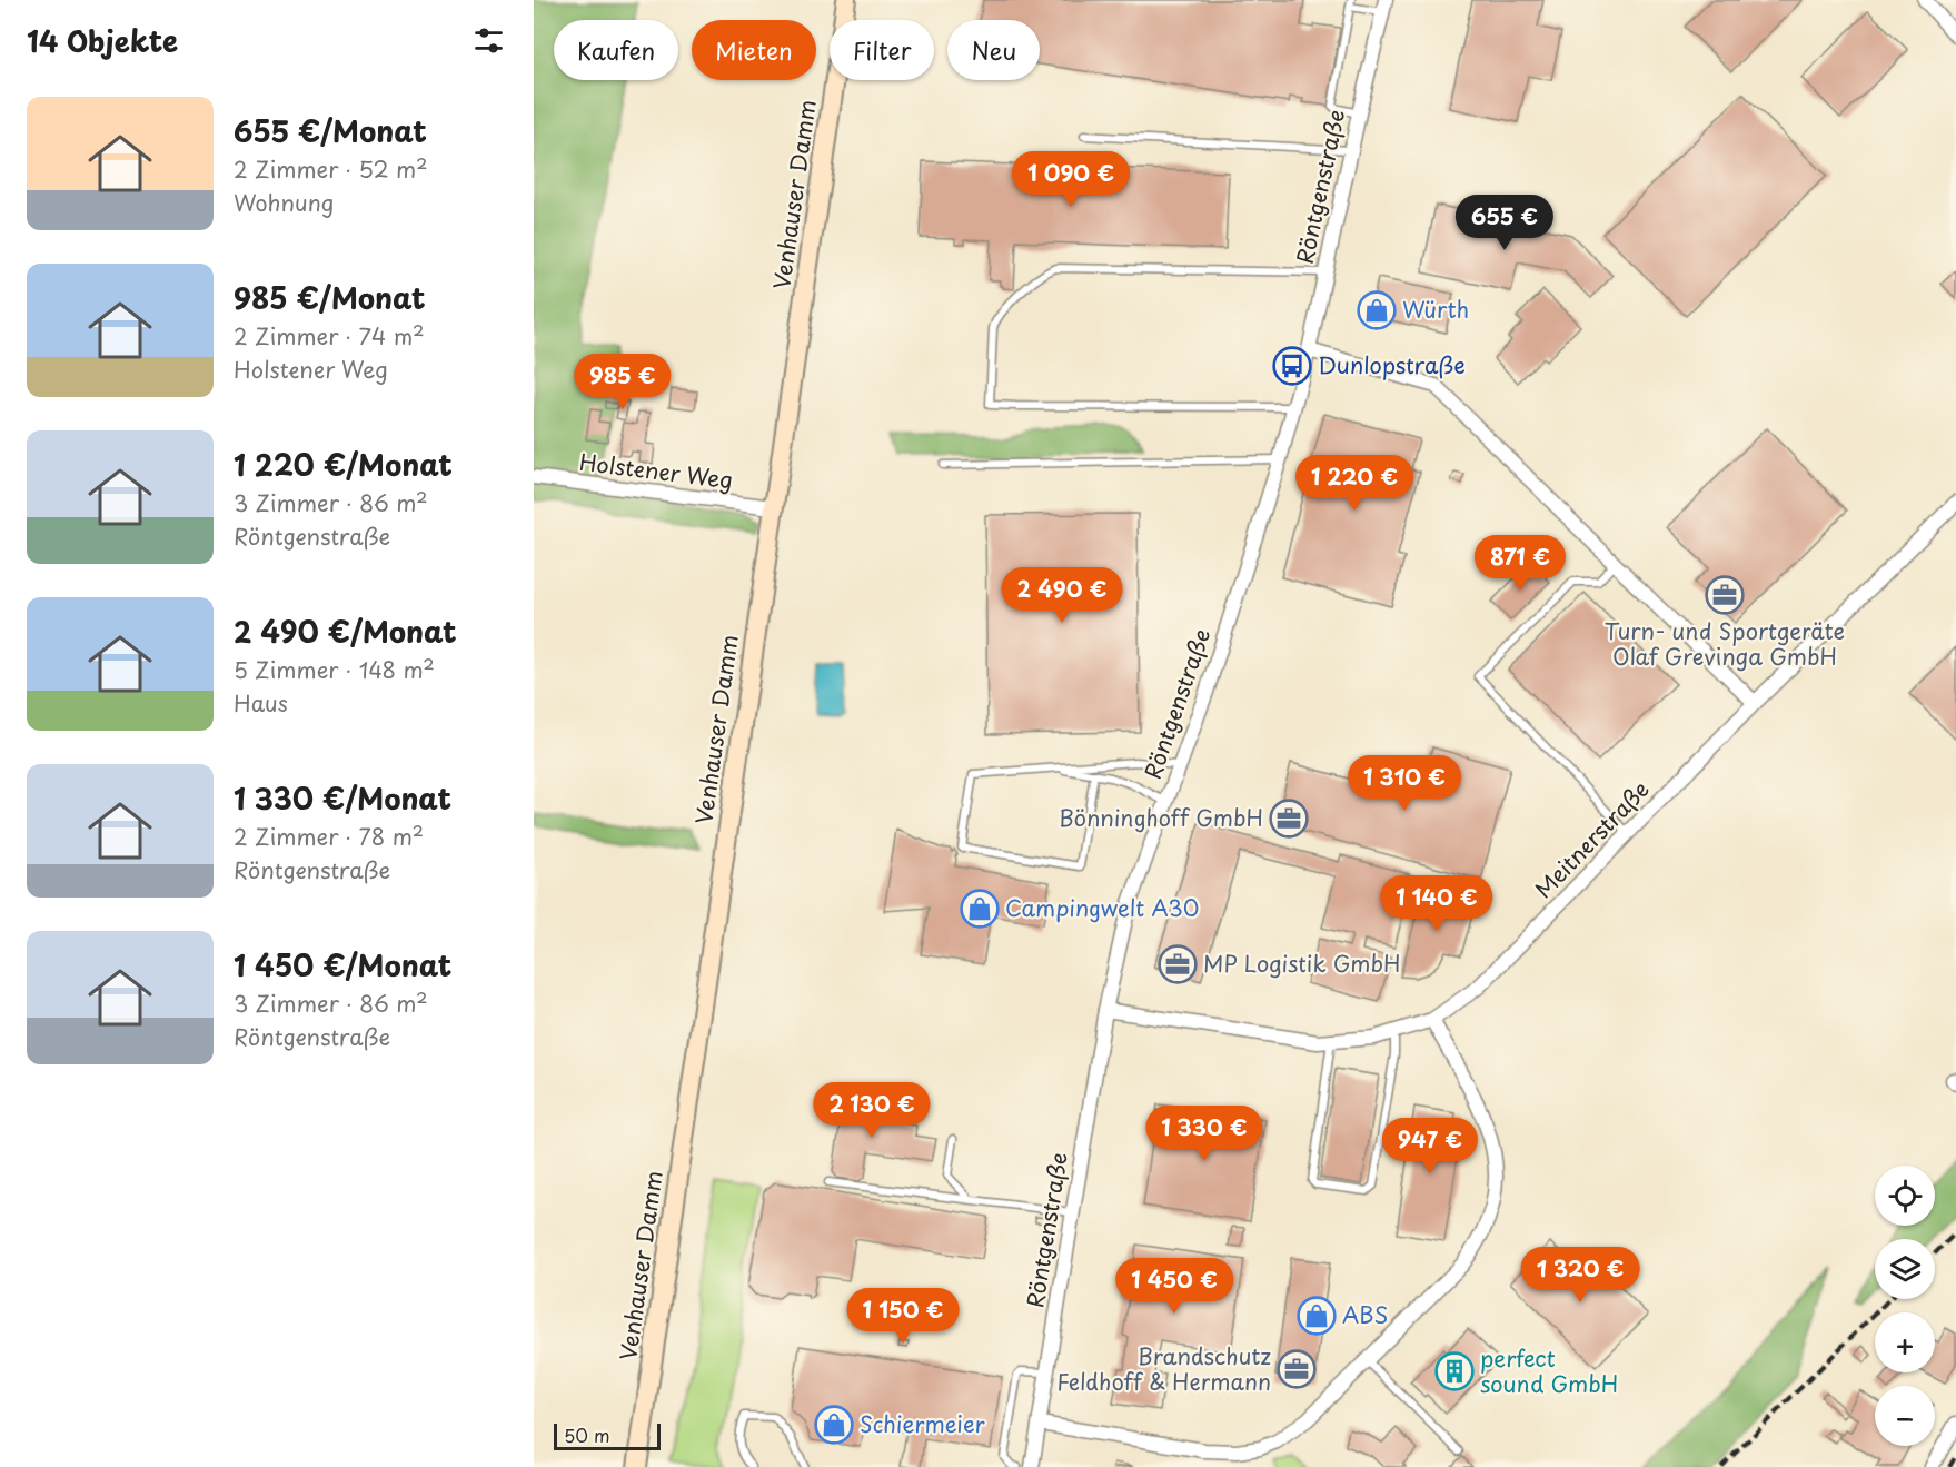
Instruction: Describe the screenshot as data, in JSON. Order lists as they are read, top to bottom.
{
  "streets": {
    "main road": ["Venhauser Damm"],
    "street": ["Röntgenstraße", "Holstener Weg", "Meitnerstraße"]
  },
  "crossings": [
    ["Röntgenstraße", "Meitnerstraße"],
    ["Venhauser Damm", "Holstener Weg"]
  ],
  "places": {
    "shop": [
      "Würth",
      "Campingwelt A30",
      "ABS",
      "Schiermeier"
    ],
    "bus stop": ["Dunlopstraße"],
    "office": [
      "Turn- und Sportgeräte Olaf Grevinga GmbH",
      "Bönninghoff GmbH",
      "MP Logistik GmbH",
      "Brandschutz Feldhoff & Hermann"
    ],
    "building": ["perfect sound GmbH"]
  },
  "scale_bar": "50 m",
  "page": {
    "heading": "14 Objekte",
    "chip": [
      "Kaufen",
      "Mieten",
      "Filter",
      "Neu"
    ],
    "list": [
      {
        "name": "655 €/Monat",
        "note": "2 Zimmer · 52 m² · Wohnung"
      },
      {
        "name": "985 €/Monat",
        "note": "2 Zimmer · 74 m² · Holstener Weg"
      },
      {
        "name": "1 220 €/Monat",
        "note": "3 Zimmer · 86 m² · Röntgenstraße"
      },
      {
        "name": "2 490 €/Monat",
        "note": "5 Zimmer · 148 m² · Haus"
      },
      {
        "name": "1 330 €/Monat",
        "note": "2 Zimmer · 78 m² · Röntgenstraße"
      },
      {
        "name": "1 450 €/Monat",
        "note": "3 Zimmer · 86 m² · Röntgenstraße"
      }
    ],
    "price": [
      "1 090 €",
      "655 €",
      "985 €",
      "1 220 €",
      "871 €",
      "2 490 €",
      "1 310 €",
      "1 140 €",
      "2 130 €",
      "1 330 €",
      "947 €",
      "1 320 €",
      "1 450 €",
      "1 150 €"
    ],
    "map_buttons": ["+", "−"],
    "scale": "50 m"
  }
}
